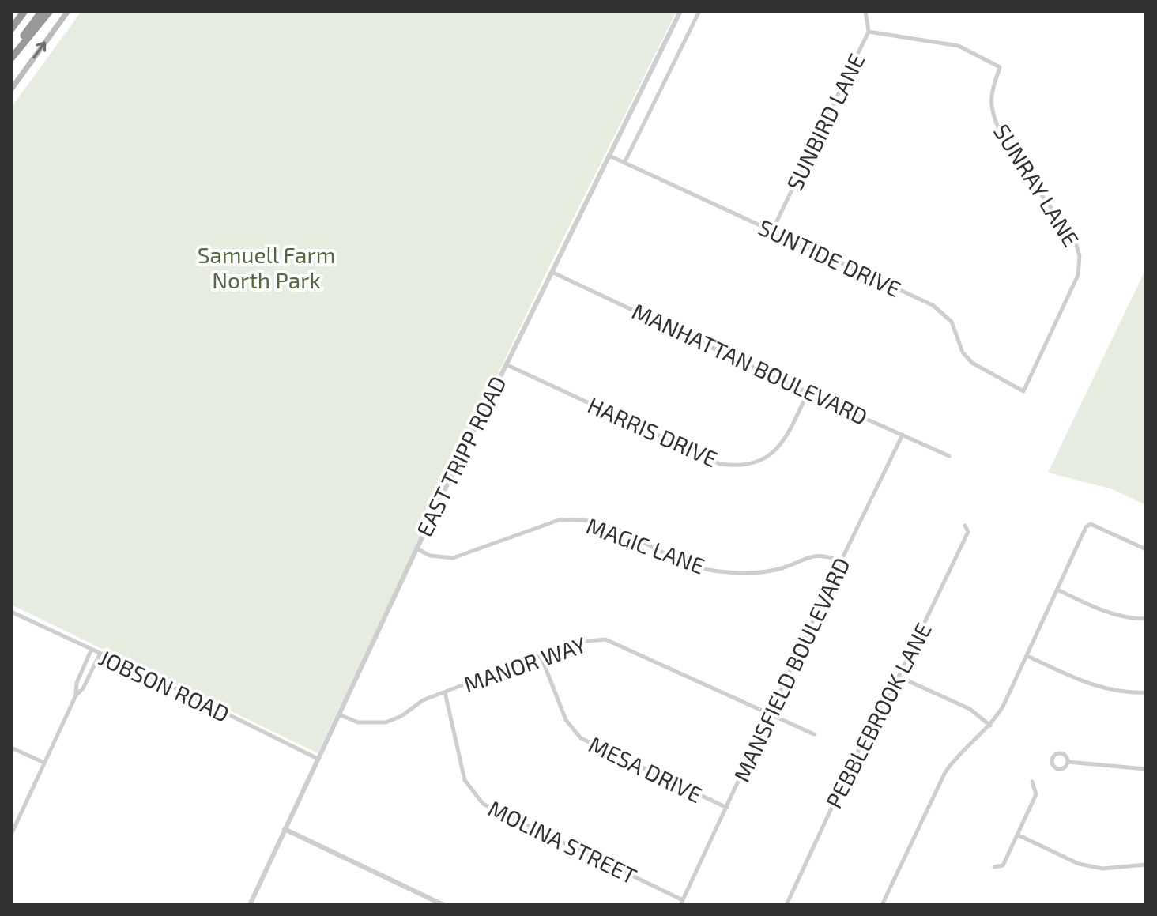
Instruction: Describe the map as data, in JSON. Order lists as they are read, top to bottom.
{
  "streets": {
    "street": [
      "SUNBIRD LANE",
      "SUNRAY LANE",
      "SUNTIDE DRIVE",
      "MANHATTAN BOULEVARD",
      "HARRIS DRIVE",
      "EAST TRIPP ROAD",
      "MAGIC LANE",
      "MANOR WAY",
      "MANSFIELD BOULEVARD",
      "JOBSON ROAD",
      "PEBBLEBROOK LANE",
      "MESA DRIVE",
      "MOLINA STREET"
    ]
  },
  "crossings": [
    ["SUNBIRD LANE", "SUNRAY LANE"],
    ["SUNBIRD LANE", "SUNTIDE DRIVE"],
    ["SUNRAY LANE", "SUNTIDE DRIVE"],
    ["SUNTIDE DRIVE", "EAST TRIPP ROAD"],
    ["MANHATTAN BOULEVARD", "HARRIS DRIVE"],
    ["MANHATTAN BOULEVARD", "EAST TRIPP ROAD"],
    ["MANHATTAN BOULEVARD", "MANSFIELD BOULEVARD"],
    ["HARRIS DRIVE", "EAST TRIPP ROAD"],
    ["EAST TRIPP ROAD", "MAGIC LANE"],
    ["EAST TRIPP ROAD", "MANOR WAY"],
    ["EAST TRIPP ROAD", "JOBSON ROAD"],
    ["MAGIC LANE", "MANSFIELD BOULEVARD"],
    ["MANOR WAY", "MANSFIELD BOULEVARD"],
    ["MANOR WAY", "MESA DRIVE"],
    ["MANOR WAY", "MOLINA STREET"],
    ["MANSFIELD BOULEVARD", "MESA DRIVE"],
    ["MANSFIELD BOULEVARD", "MOLINA STREET"]
  ],
  "parks": ["Samuell Farm North Park"]
}
